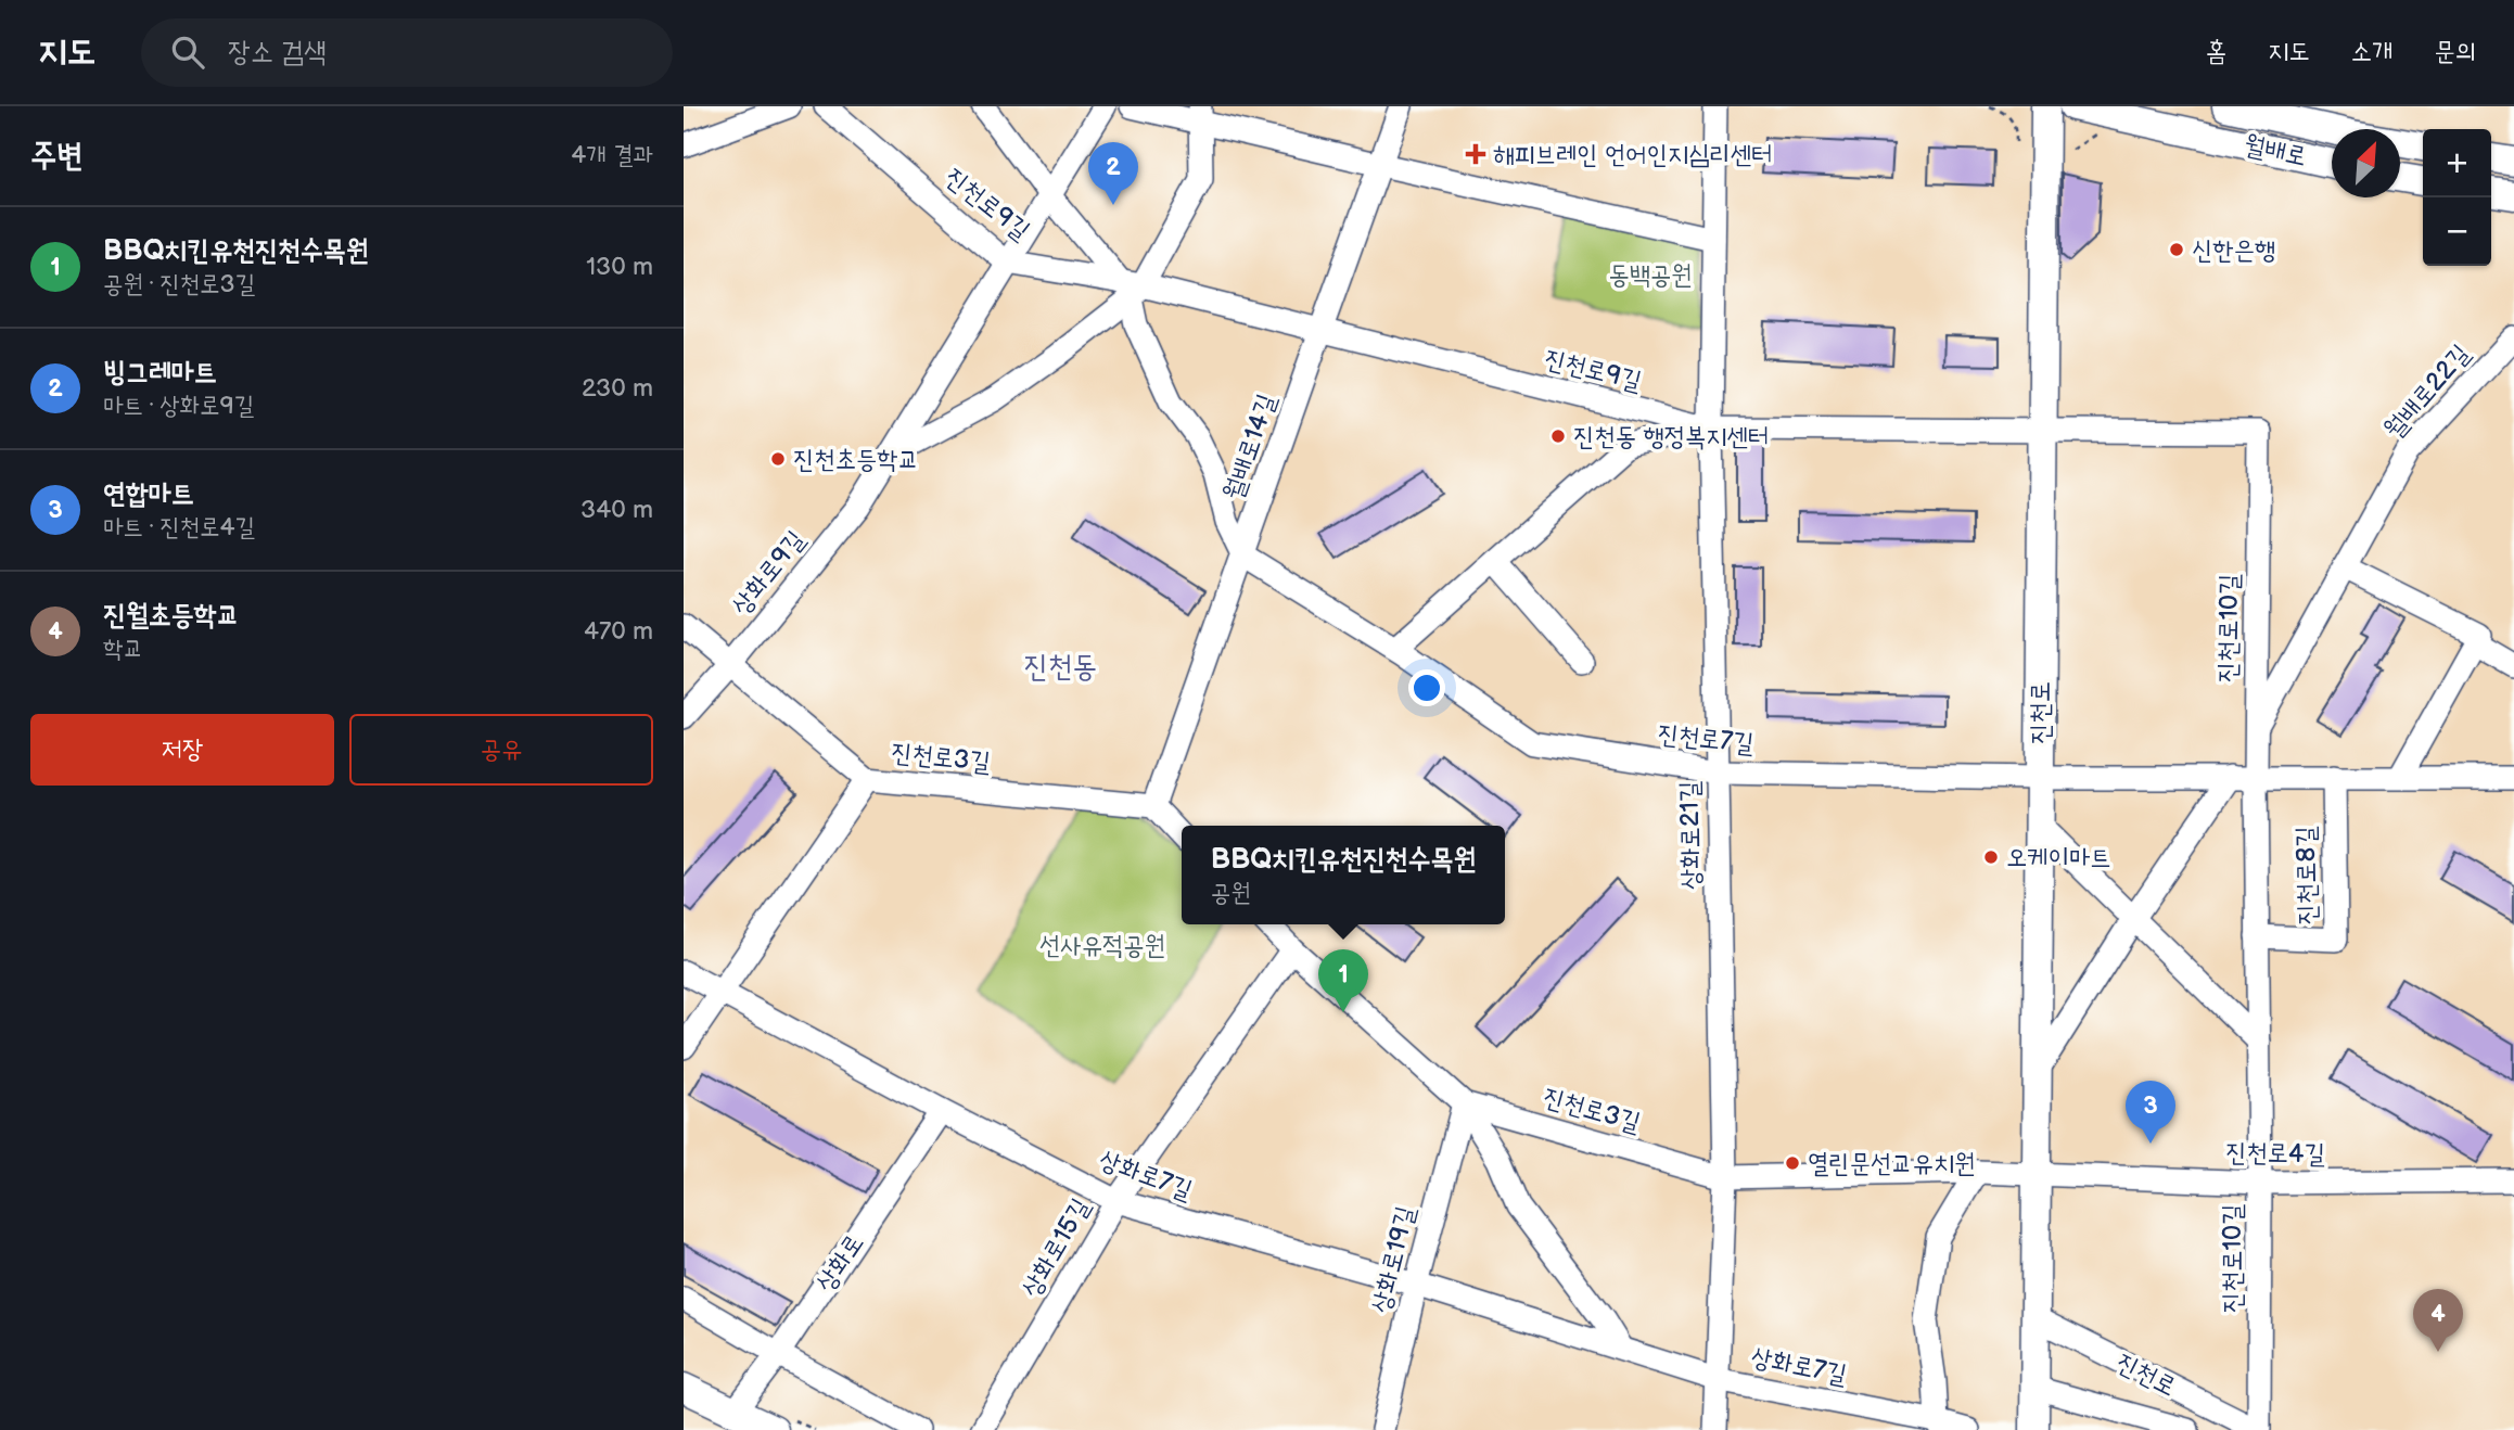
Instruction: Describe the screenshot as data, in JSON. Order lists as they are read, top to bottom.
{
  "streets": {
    "main road": ["월배로", "진천로"],
    "street": [
      "진천로9길",
      "월배로22길",
      "월배로14길",
      "상화로9길",
      "진천로10길",
      "진천로7길",
      "진천로3길",
      "상화로21길",
      "진천로8길",
      "진천로4길",
      "상화로7길",
      "상화로15길",
      "상화로19길",
      "상화로"
    ]
  },
  "crossings": [
    ["진천로9길", "월배로14길"],
    ["진천로9길", "상화로9길"],
    ["진천로9길", "진천로10길"],
    ["진천로9길", "진천로"],
    ["진천로9길", "상화로21길"],
    ["월배로22길", "진천로10길"],
    ["월배로14길", "진천로7길"],
    ["월배로14길", "진천로3길"],
    ["상화로9길", "진천로3길"],
    ["진천로10길", "진천로"],
    ["진천로10길", "진천로8길"],
    ["진천로10길", "진천로4길"],
    ["진천로", "진천로7길"],
    ["진천로", "진천로3길"],
    ["진천로", "진천로4길"],
    ["진천로7길", "상화로21길"],
    ["진천로3길", "상화로21길"],
    ["진천로3길", "진천로4길"],
    ["진천로3길", "상화로15길"],
    ["진천로3길", "상화로19길"],
    ["상화로21길", "상화로7길"],
    ["상화로7길", "상화로15길"],
    ["상화로7길", "상화로19길"],
    ["상화로7길", "상화로"]
  ],
  "districts": ["진천동"],
  "parks": ["동백공원", "선사유적공원"],
  "places": {
    "health": ["해피브레인 언어인지심리센터"],
    "other": [
      "신한은행",
      "진천동 행정복지센터",
      "진천초등학교",
      "오케이마트",
      "열린문선교유치원"
    ]
  },
  "north": "top right",
  "page": {
    "header": "지도",
    "search": "장소 검색",
    "nav": [
      "홈",
      "지도",
      "소개",
      "문의"
    ],
    "heading": ["주변", "4개 결과"],
    "map_buttons": ["+", "−"],
    "pins": [
      "2",
      "1",
      "3",
      "4"
    ],
    "list": [
      {
        "mark": "1",
        "name": "BBQ치킨유천진천수목원",
        "note": "공원 · 진천로3길",
        "value": "130 m"
      },
      {
        "mark": "2",
        "name": "빙그레마트",
        "note": "마트 · 상화로9길",
        "value": "230 m"
      },
      {
        "mark": "3",
        "name": "연합마트",
        "note": "마트 · 진천로4길",
        "value": "340 m"
      },
      {
        "mark": "4",
        "name": "진월초등학교",
        "note": "학교",
        "value": "470 m"
      }
    ],
    "buttons": ["저장", "공유"],
    "popup": ["BBQ치킨유천진천수목원", "공원"]
  }
}
